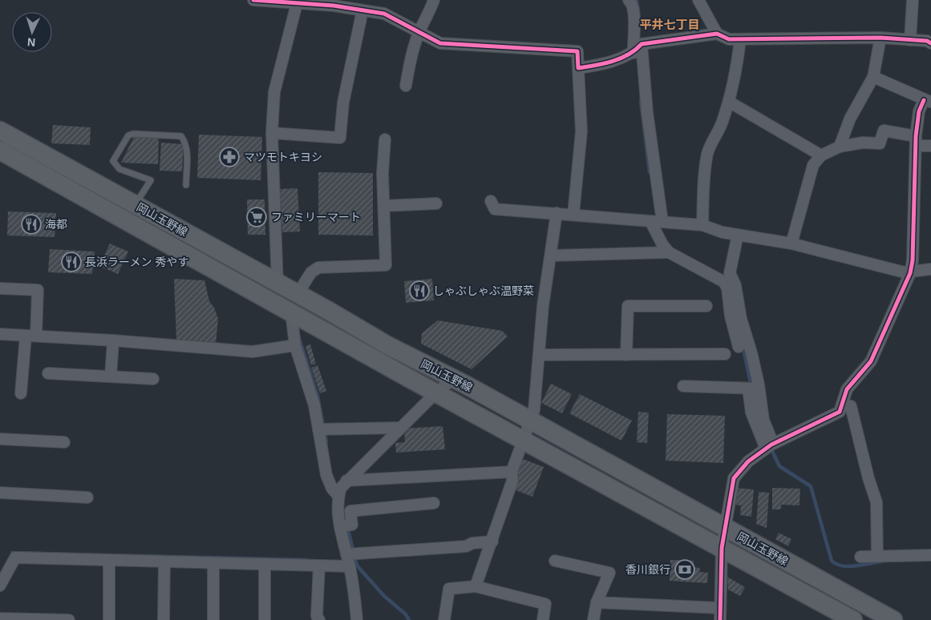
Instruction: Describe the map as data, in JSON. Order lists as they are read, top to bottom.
{
  "streets": {
    "main road": ["岡山玉野線"]
  },
  "districts": ["平井七丁目"],
  "places": {
    "pharmacy": ["マツモトキヨシ"],
    "supermarket": ["ファミリーマート"],
    "restaurant": ["海都", "長浜ラーメン 秀やす", "しゃぶしゃぶ温野菜"],
    "bank": ["香川銀行"]
  },
  "north": "bottom"
}
